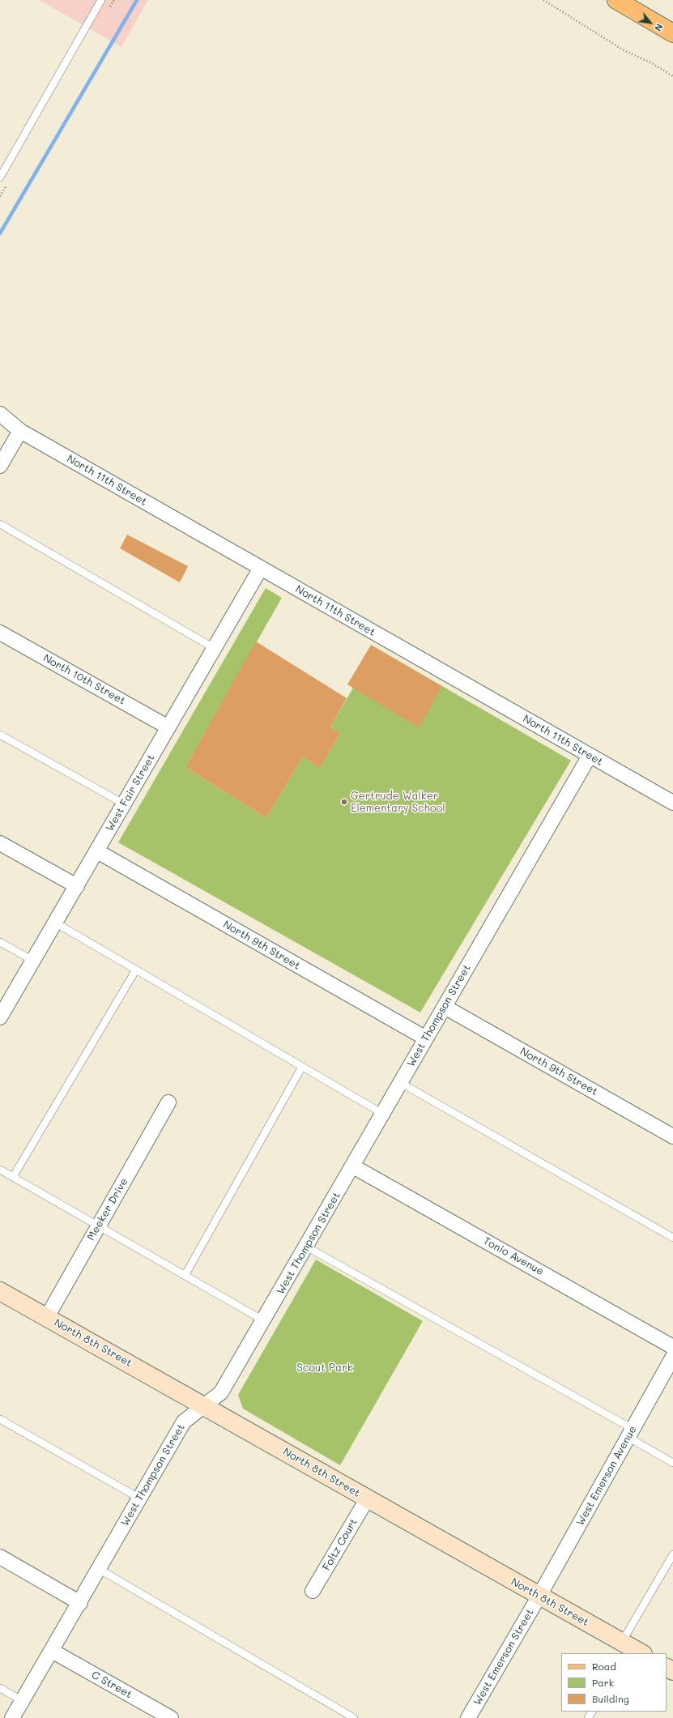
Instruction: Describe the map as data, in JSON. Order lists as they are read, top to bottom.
{
  "streets": {
    "street": [
      "North 11th Street",
      "North 10th Street",
      "West Fair Street",
      "North 9th Street",
      "West Thompson Street",
      "Meeker Drive",
      "Tonio Avenue",
      "North 8th Street",
      "West Emerson Avenue",
      "Foltz Court",
      "West Emerson Street",
      "C Street"
    ]
  },
  "crossings": [
    ["North 11th Street", "West Fair Street"],
    ["North 11th Street", "West Thompson Street"],
    ["North 10th Street", "West Fair Street"],
    ["West Fair Street", "North 9th Street"],
    ["North 9th Street", "West Thompson Street"],
    ["West Thompson Street", "Tonio Avenue"],
    ["West Thompson Street", "North 8th Street"],
    ["West Thompson Street", "C Street"],
    ["Meeker Drive", "North 8th Street"],
    ["North 8th Street", "West Emerson Avenue"],
    ["North 8th Street", "Foltz Court"],
    ["North 8th Street", "West Emerson Street"],
    ["West Emerson Avenue", "West Emerson Street"]
  ],
  "parks": ["Scout Park"],
  "places": ["Gertrude Walker Elementary School"],
  "legend": ["Road", "Park", "Building"],
  "north": "bottom right"
}
